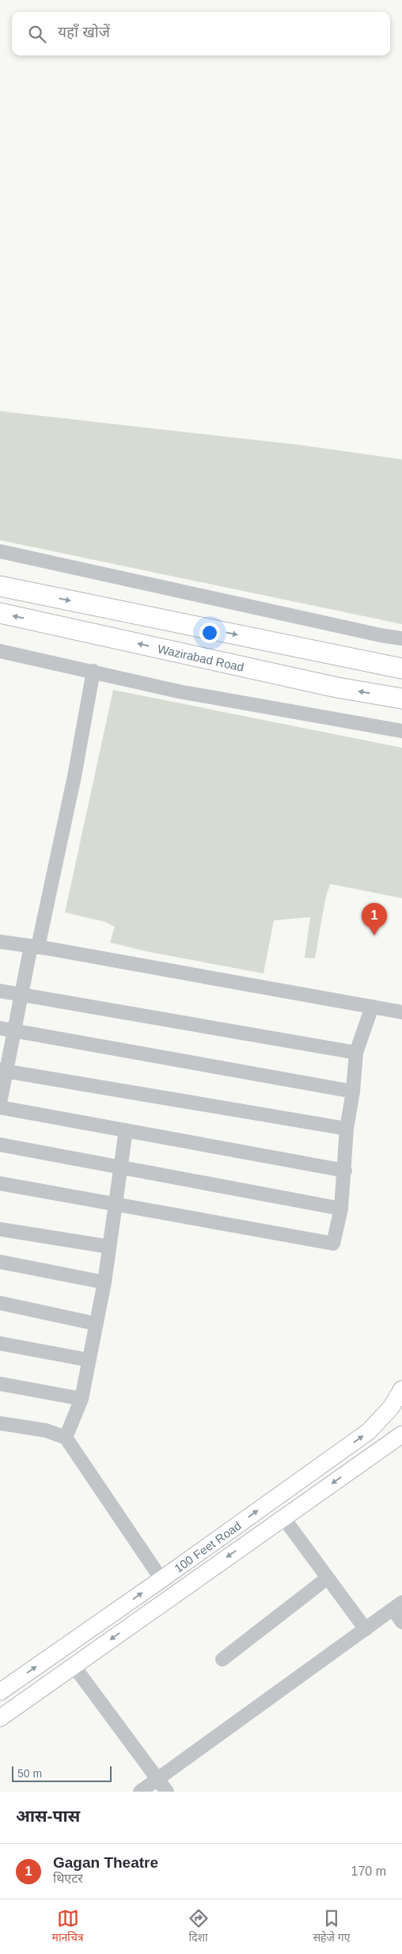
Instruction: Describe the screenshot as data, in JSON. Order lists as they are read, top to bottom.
{
  "streets": {
    "highway": ["Wazirabad Road"],
    "main road": ["100 Feet Road"]
  },
  "scale_bar": "50 m",
  "page": {
    "search": "यहाँ खोजें",
    "pins": "1",
    "scale": "50 m",
    "heading": "आस-पास",
    "list": [
      {
        "mark": "1",
        "name": "Gagan Theatre",
        "note": "थिएटर",
        "value": "170 m"
      }
    ],
    "nav": ["मानचित्र", "दिशा", "सहेजे गए"]
  }
}
